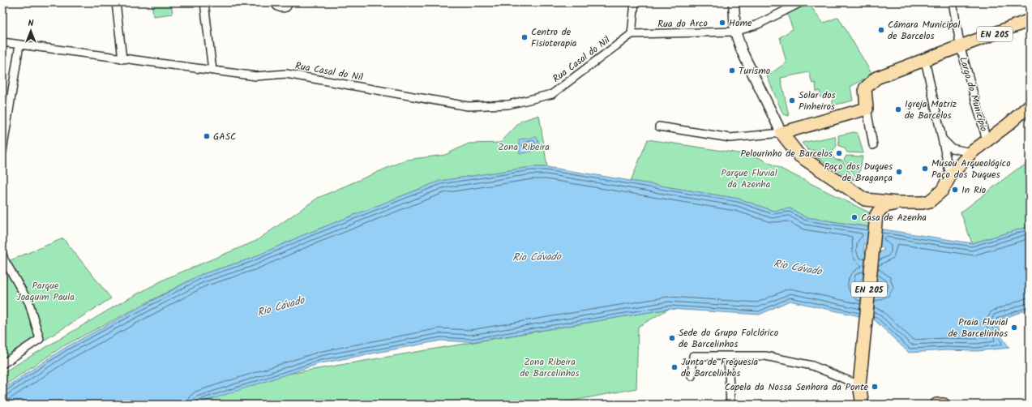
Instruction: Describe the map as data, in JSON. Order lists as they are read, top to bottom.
{
  "streets": {
    "main road": ["EN 205", "Largo do Município"],
    "street": ["Rua do Arco", "Rua Casal do Nil"]
  },
  "crossings": [
    ["Rua do Arco", "Rua Casal do Nil"],
    ["EN 205", "Largo do Município"]
  ],
  "water": ["Rio Cávado"],
  "parks": [
    "Zona Ribeira",
    "Parque Fluvial da Azenha",
    "Parque Joaquim Paula",
    "Zona Ribeira de Barcelinhos"
  ],
  "places": [
    "Home",
    "Câmara Municipal de Barcelos",
    "Centro de Fisioterapia",
    "Turismo",
    "Solar dos Pinheiros",
    "Igreja Matriz de Barcelos",
    "GASC",
    "Pelourinho de Barcelos",
    "Museu Arqueológico Paço dos Duques",
    "Paço dos Duques de Bragança",
    "In Rio",
    "Casa de Azenha",
    "Praia Fluvial de Barcelinhos",
    "Sede do Grupo Folclórico de Barcelinhos",
    "Junta de Freguesia de Barcelinhos",
    "Capela da Nossa Senhora da Ponte"
  ],
  "north": "top"
}
